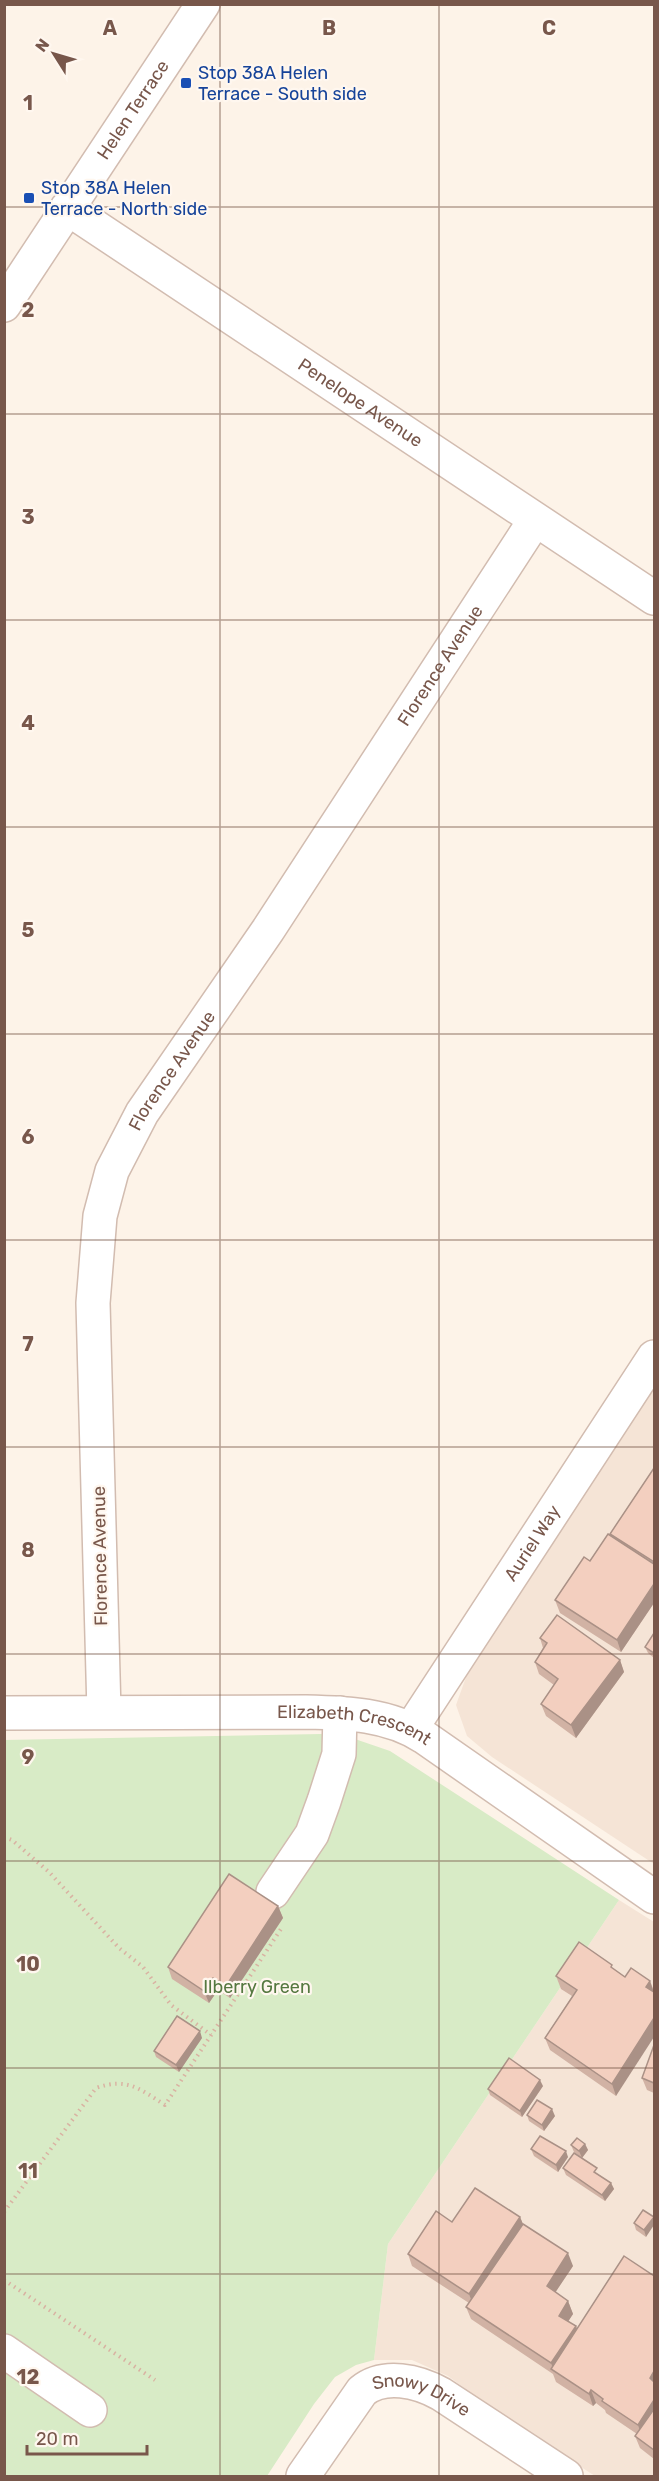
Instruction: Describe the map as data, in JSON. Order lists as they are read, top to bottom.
{
  "streets": {
    "street": [
      "Helen Terrace",
      "Penelope Avenue",
      "Florence Avenue",
      "Auriel Way",
      "Elizabeth Crescent",
      "Snowy Drive"
    ]
  },
  "crossings": [
    ["Helen Terrace", "Penelope Avenue"],
    ["Penelope Avenue", "Florence Avenue"],
    ["Florence Avenue", "Elizabeth Crescent"],
    ["Auriel Way", "Elizabeth Crescent"]
  ],
  "parks": ["Ilberry Green"],
  "places": {
    "transit": ["Stop 38A Helen Terrace - South side", "Stop 38A Helen Terrace - North side"]
  },
  "scale_bar": "20 m",
  "north": "top left",
  "grid": {
    "columns": ["A", "B", "C"],
    "rows": [
      "1",
      "2",
      "3",
      "4",
      "5",
      "6",
      "7",
      "8",
      "9",
      "10",
      "11",
      "12"
    ]
  }
}
